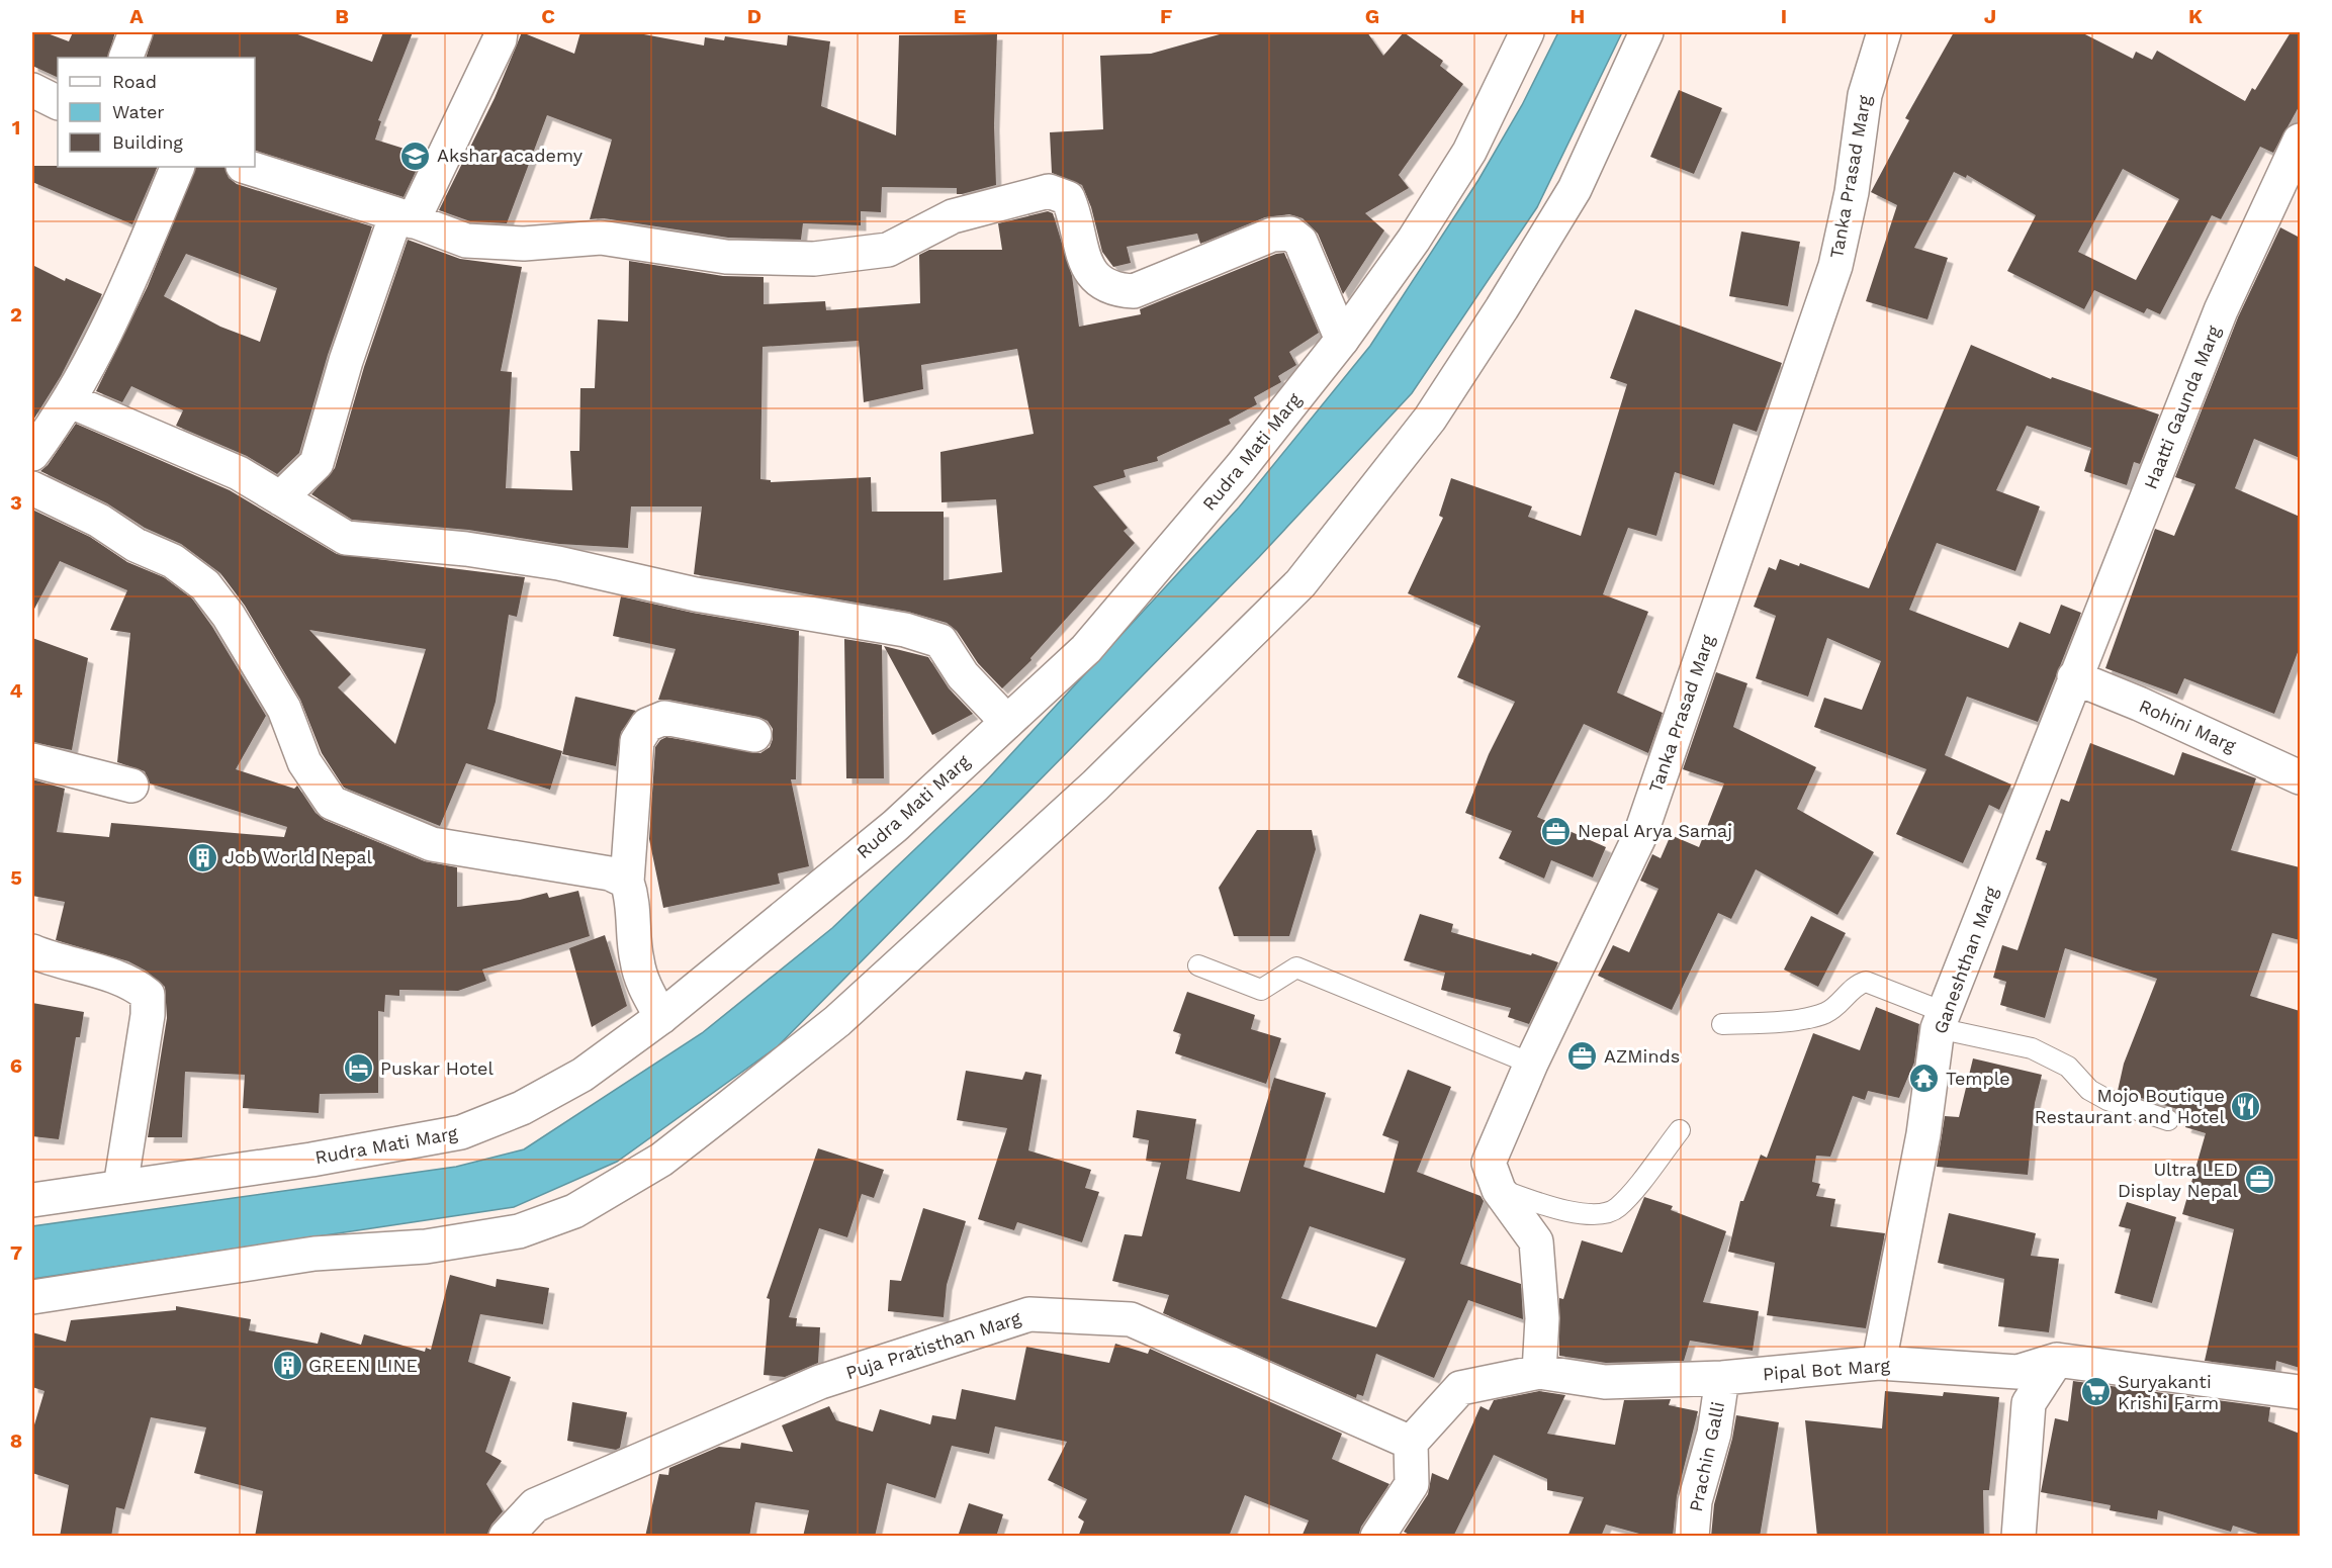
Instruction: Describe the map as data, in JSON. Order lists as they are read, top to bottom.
{
  "streets": {
    "street": [
      "Tanka Prasad Marg",
      "Haatti Gaunda Marg",
      "Rudra Mati Marg",
      "Rohini Marg",
      "Ganeshthan Marg",
      "Puja Pratisthan Marg",
      "Pipal Bot Marg",
      "Prachin Galli"
    ]
  },
  "crossings": [
    ["Tanka Prasad Marg", "Pipal Bot Marg"],
    ["Haatti Gaunda Marg", "Rohini Marg"],
    ["Haatti Gaunda Marg", "Ganeshthan Marg"],
    ["Rohini Marg", "Ganeshthan Marg"],
    ["Ganeshthan Marg", "Pipal Bot Marg"],
    ["Puja Pratisthan Marg", "Pipal Bot Marg"],
    ["Pipal Bot Marg", "Prachin Galli"]
  ],
  "places": {
    "school or university": ["Akshar academy"],
    "office": ["Nepal Arya Samaj", "AZMinds", "Ultra LED Display Nepal"],
    "building": ["Job World Nepal", "GREEN LINE"],
    "hotel": ["Puskar Hotel"],
    "temple": ["Temple"],
    "restaurant": ["Mojo Boutique Restaurant and Hotel"],
    "supermarket": ["Suryakanti Krishi Farm"]
  },
  "legend": ["Road", "Water", "Building"],
  "grid": {
    "columns": [
      "A",
      "B",
      "C",
      "D",
      "E",
      "F",
      "G",
      "H",
      "I",
      "J",
      "K"
    ],
    "rows": [
      "1",
      "2",
      "3",
      "4",
      "5",
      "6",
      "7",
      "8"
    ]
  }
}
